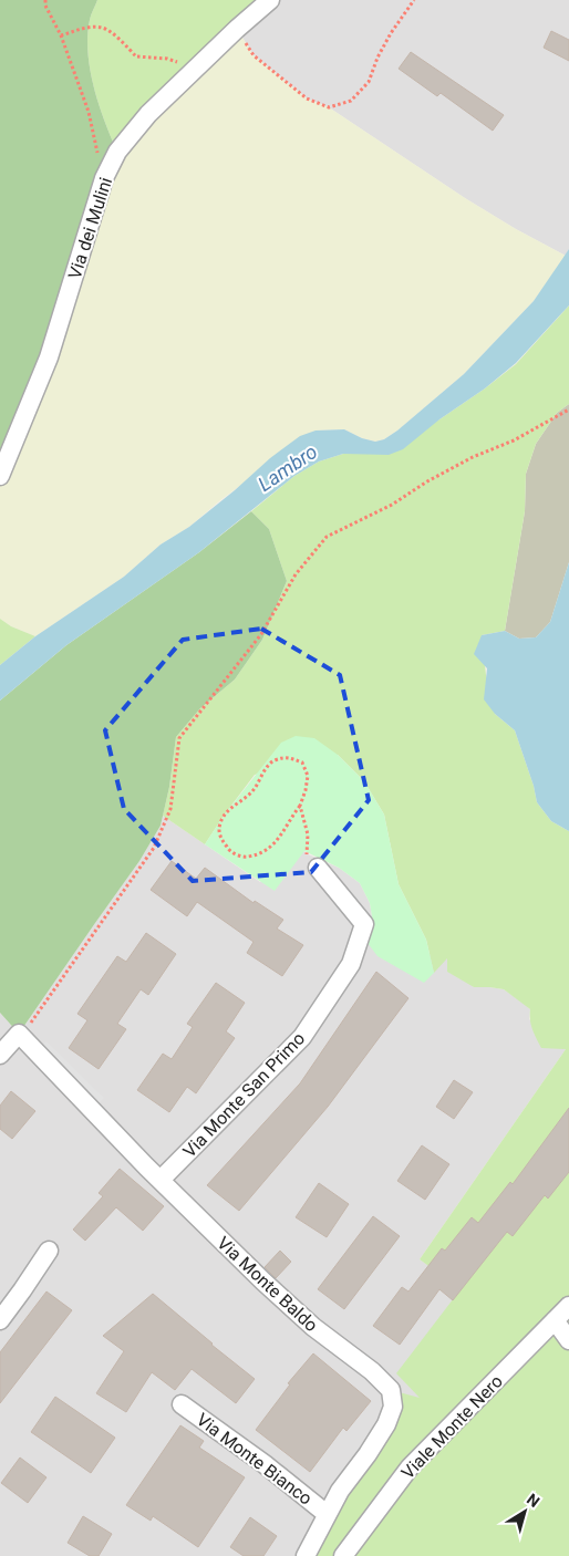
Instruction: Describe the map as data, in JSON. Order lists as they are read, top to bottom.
{
  "streets": {
    "street": [
      "Via dei Mulini",
      "Via Monte San Primo",
      "Via Monte Baldo",
      "Viale Monte Nero",
      "Via Monte Bianco"
    ]
  },
  "crossings": [
    ["Via Monte San Primo", "Via Monte Baldo"],
    ["Via Monte Baldo", "Via Monte Bianco"]
  ],
  "water": ["Lambro"],
  "north": "top right"
}
